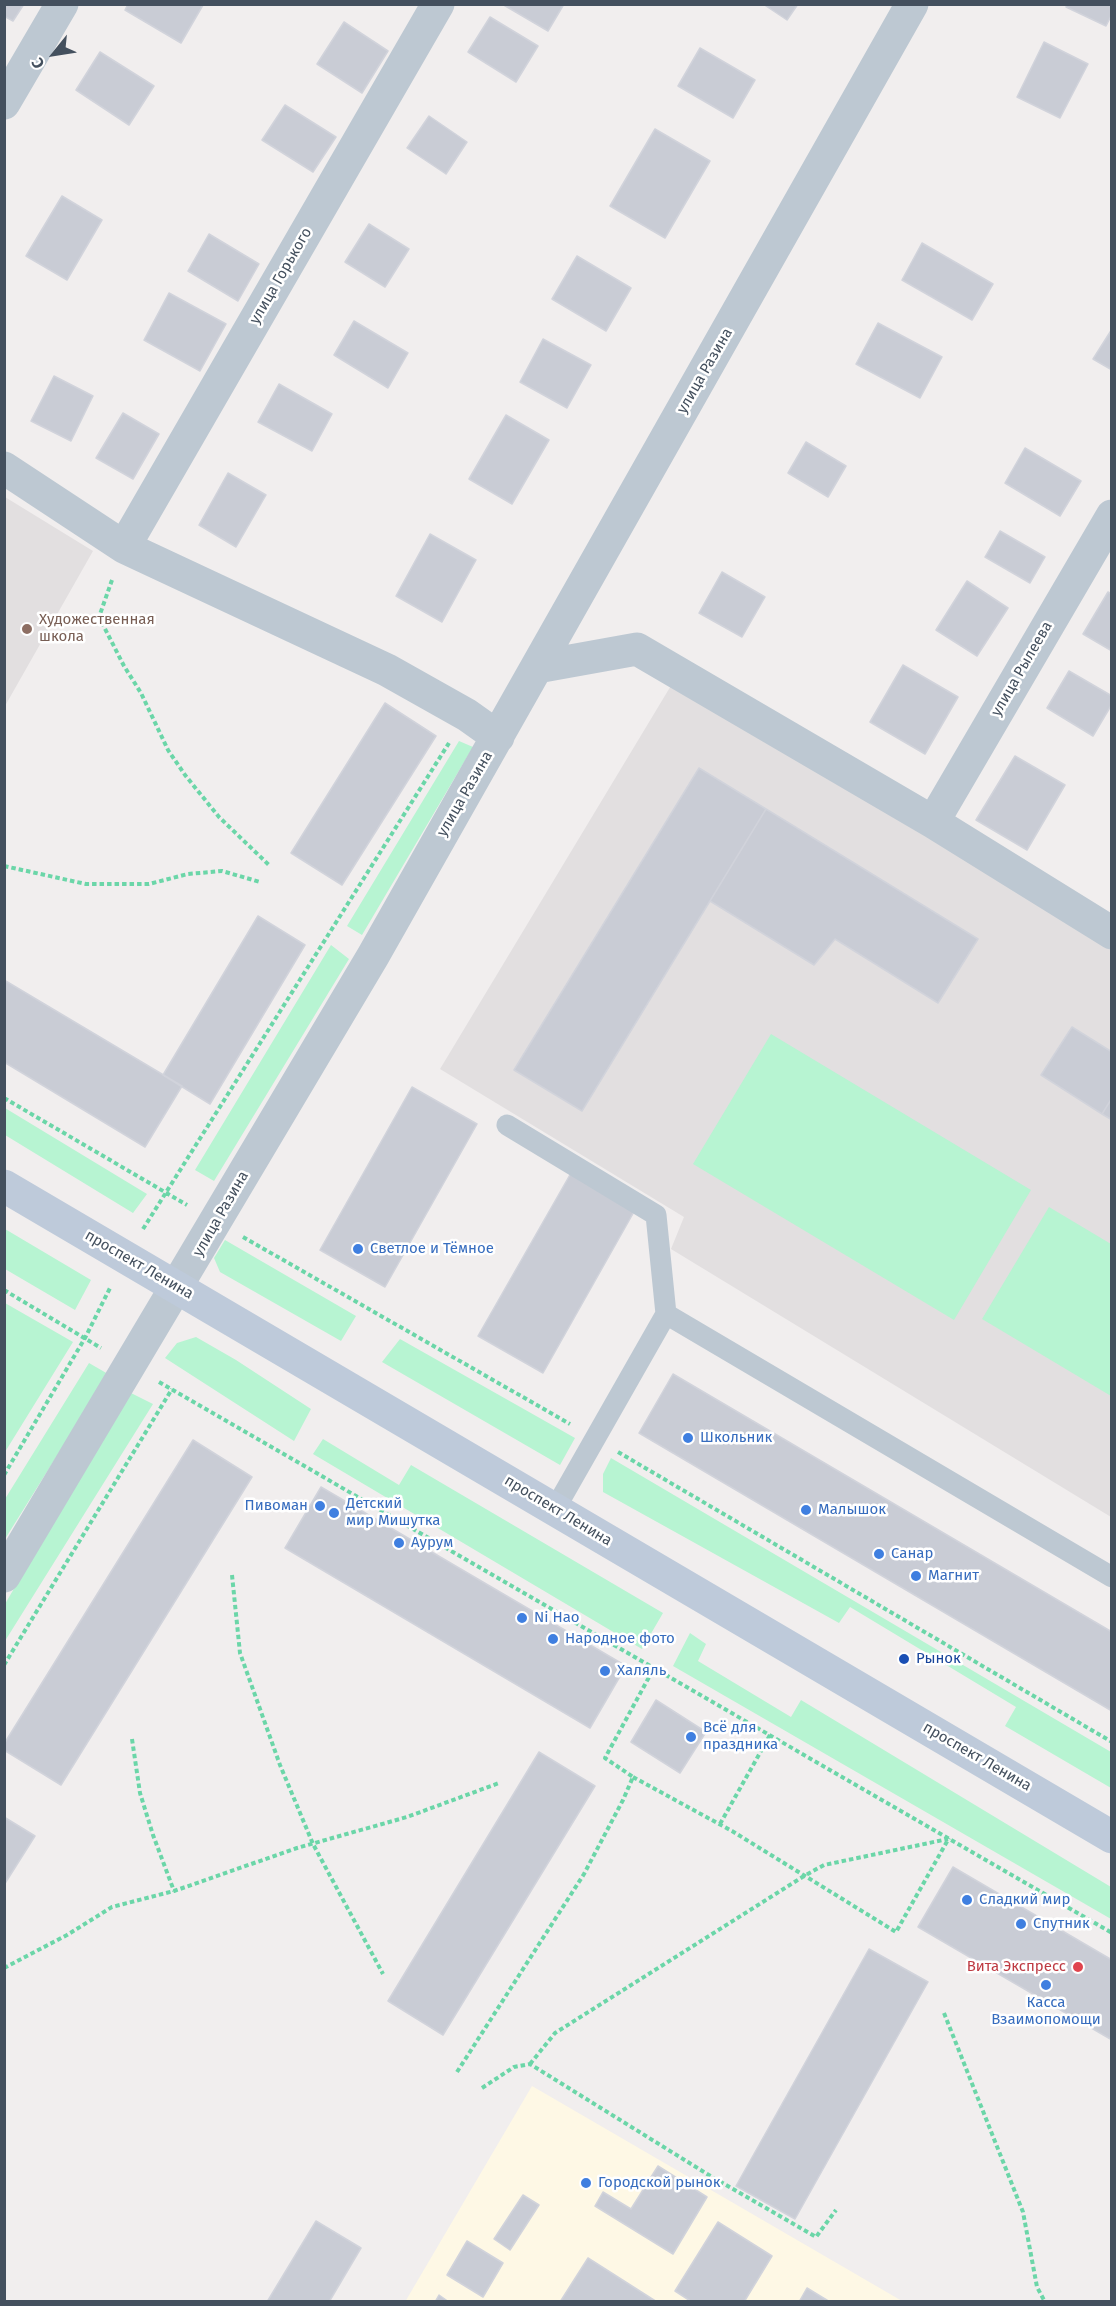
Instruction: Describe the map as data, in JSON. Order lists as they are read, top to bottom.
{
  "streets": {
    "street": [
      "улица Горького",
      "улица Разина",
      "улица Рылеева",
      "проспект Ленина"
    ]
  },
  "crossings": [
    ["улица Разина", "проспект Ленина"]
  ],
  "places": [
    "Художественная школа",
    "Светлое и Тёмное",
    "Школьник",
    "Пивоман",
    "Малышок",
    "Детский мир Мишутка",
    "Аурум",
    "Санар",
    "Магнит",
    "Ni Hao",
    "Народное фото",
    "Рынок",
    "Халяль",
    "Всё для праздника",
    "Сладкий мир",
    "Спутник",
    "Вита Экспресс",
    "Касса Взаимопомощи",
    "Городской рынок"
  ],
  "north": "bottom left"
}
